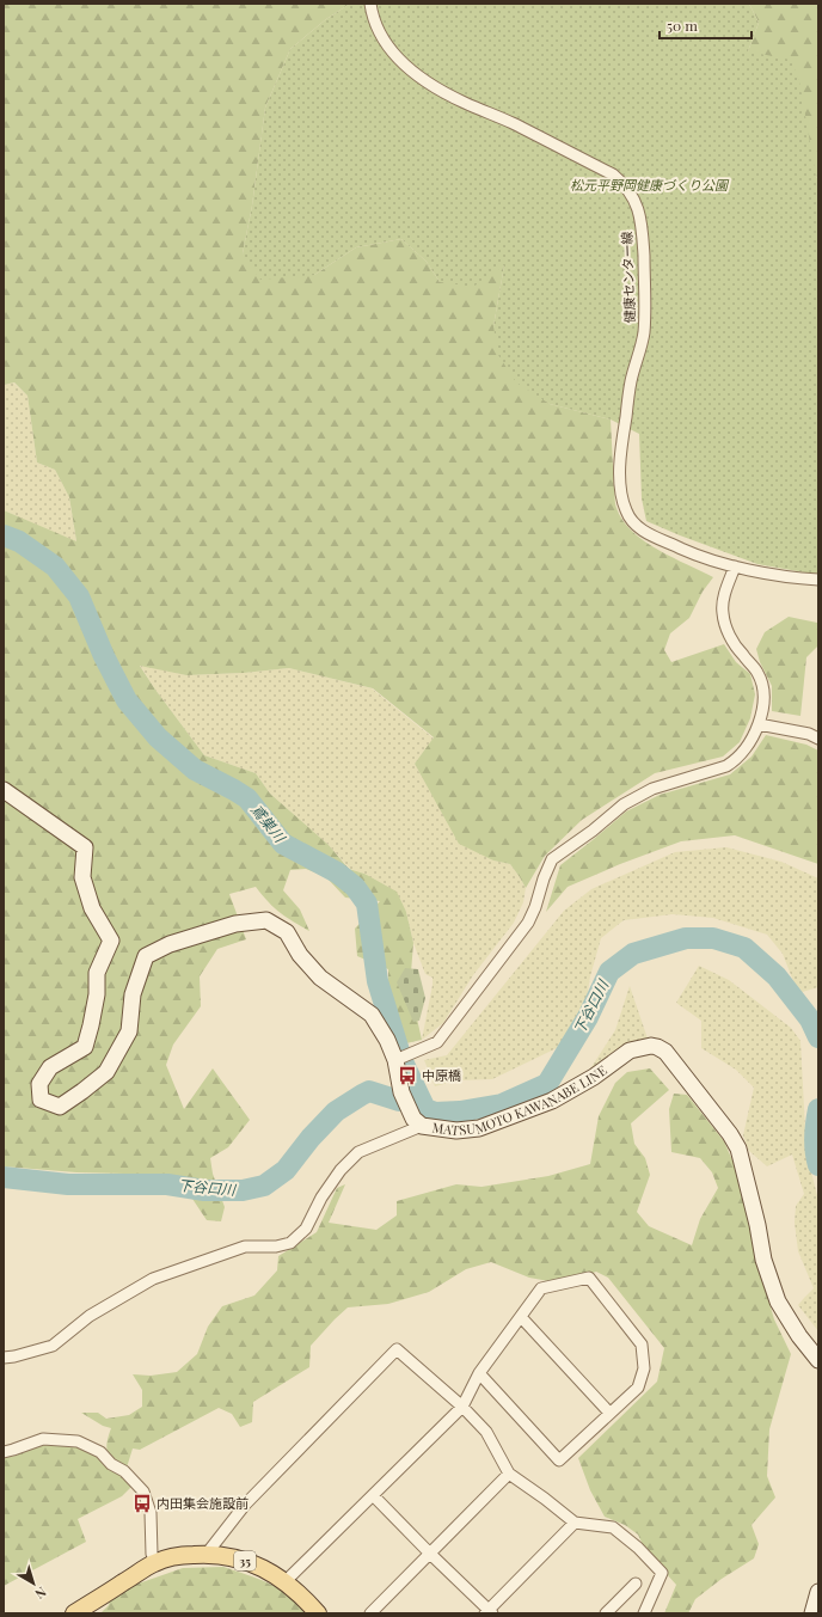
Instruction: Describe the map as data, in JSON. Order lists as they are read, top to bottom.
{
  "streets": {
    "main road": ["MATSUMOTO KAWANABE LINE", "35"],
    "street": ["健康センター線"]
  },
  "water": ["鳶巣川", "下谷口川"],
  "parks": ["松元平野岡健康づくり公園"],
  "places": {
    "bus stop": ["中原橋", "内田集会施設前"]
  },
  "scale_bar": "50 m",
  "north": "bottom right"
}
